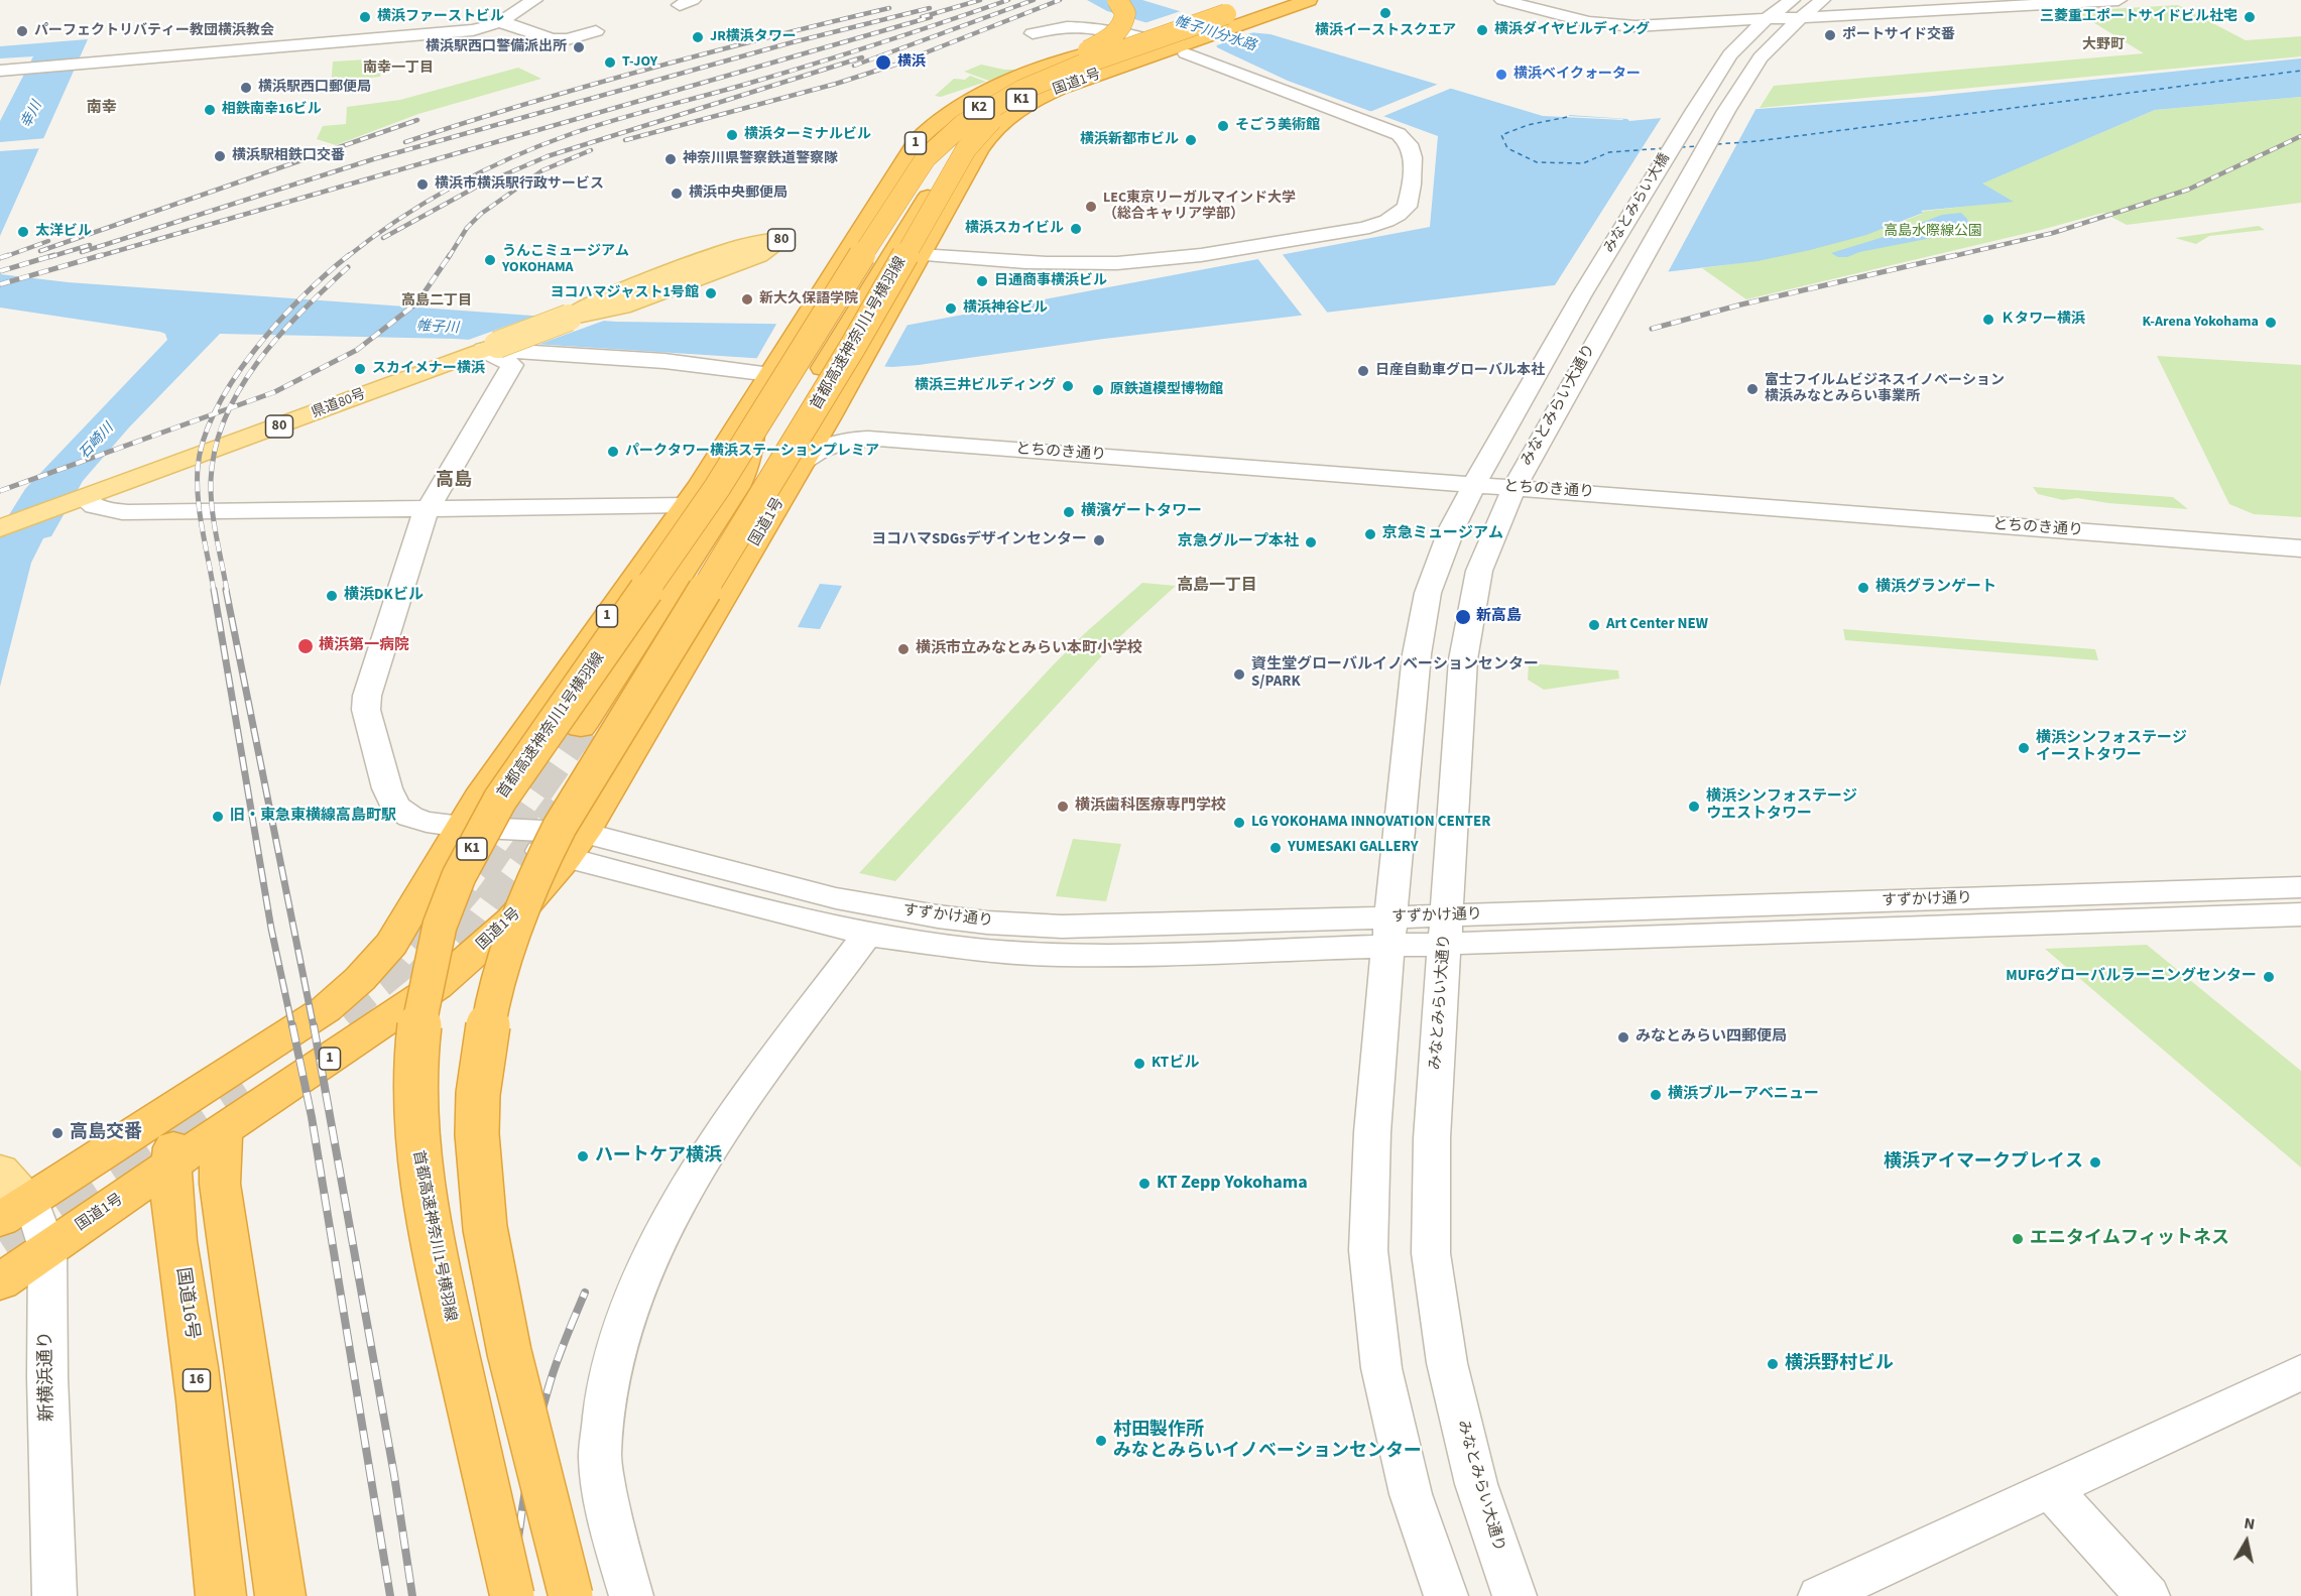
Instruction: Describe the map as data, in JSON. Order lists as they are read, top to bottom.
{
  "streets": {
    "highway": [
      "国道1号",
      "K1",
      "K2",
      "1",
      "首都高速神奈川1号横羽線",
      "国道16号",
      "16"
    ],
    "main road": ["80", "県道80号", "新横浜通り"],
    "street": [
      "みなとみらい大橋",
      "みなとみらい大通り",
      "とちのき通り",
      "すずかけ通り"
    ]
  },
  "crossings": [
    ["国道1号", "とちのき通り"],
    ["国道1号", "すずかけ通り"],
    ["国道1号", "国道16号"],
    ["国道1号", "新横浜通り"],
    ["K2", "首都高速神奈川1号横羽線"],
    ["みなとみらい大橋", "みなとみらい大通り"],
    ["みなとみらい大橋", "とちのき通り"],
    ["県道80号", "すずかけ通り"],
    ["みなとみらい大通り", "とちのき通り"],
    ["みなとみらい大通り", "すずかけ通り"]
  ],
  "districts": [
    "大野町",
    "南幸一丁目",
    "南幸",
    "高島二丁目",
    "高島",
    "高島一丁目"
  ],
  "water": [
    "帷子川分水路",
    "幸川",
    "帷子川",
    "石崎川"
  ],
  "parks": ["高島水際線公園"],
  "places": [
    "横浜イーストスクエア",
    "横浜ファーストビル",
    "三菱重工ポートサイドビル社宅",
    "横浜ダイヤビルディング",
    "パーフェクトリバティー教団横浜教会",
    "ポートサイド交番",
    "JR横浜タワー",
    "横浜駅西口警備派出所",
    "T-JOY",
    "横浜",
    "横浜ベイクォーター",
    "横浜駅西口郵便局",
    "相鉄南幸16ビル",
    "そごう美術館",
    "横浜ターミナルビル",
    "横浜新都市ビル",
    "横浜駅相鉄口交番",
    "神奈川県警察鉄道警察隊",
    "横浜市横浜駅行政サービス",
    "横浜中央郵便局",
    "LEC東京リーガルマインド大学 （総合キャリア学部）",
    "横浜スカイビル",
    "太洋ビル",
    "うんこミュージアム YOKOHAMA",
    "日通商事横浜ビル",
    "ヨコハマジャスト1号館",
    "新大久保語学院",
    "横浜神谷ビル",
    "Ｋタワー横浜",
    "K-Arena Yokohama",
    "スカイメナー横浜",
    "日産自動車グローバル本社",
    "横浜三井ビルディング",
    "富士フイルムビジネスイノベーション 横浜みなとみらい事業所",
    "原鉄道模型博物館",
    "パークタワー横浜ステーションプレミア",
    "横濱ゲートタワー",
    "京急ミュージアム",
    "ヨコハマSDGsデザインセンター",
    "京急グループ本社",
    "横浜グランゲート",
    "横浜DKビル",
    "新高島",
    "Art Center NEW",
    "横浜第一病院",
    "横浜市立みなとみらい本町小学校",
    "資生堂グローバルイノベーションセンター S/PARK",
    "横浜シンフォステージ イーストタワー",
    "横浜歯科医療専門学校",
    "横浜シンフォステージ ウエストタワー",
    "旧・東急東横線高島町駅",
    "LG YOKOHAMA INNOVATION CENTER",
    "YUMESAKI GALLERY",
    "MUFGグローバルラーニングセンター",
    "みなとみらい四郵便局",
    "KTビル",
    "横浜ブルーアベニュー",
    "高島交番",
    "ハートケア横浜",
    "横浜アイマークプレイス",
    "KT Zepp Yokohama",
    "エニタイムフィットネス",
    "横浜野村ビル",
    "村田製作所 みなとみらいイノベーションセンター"
  ],
  "north": "top"
}
